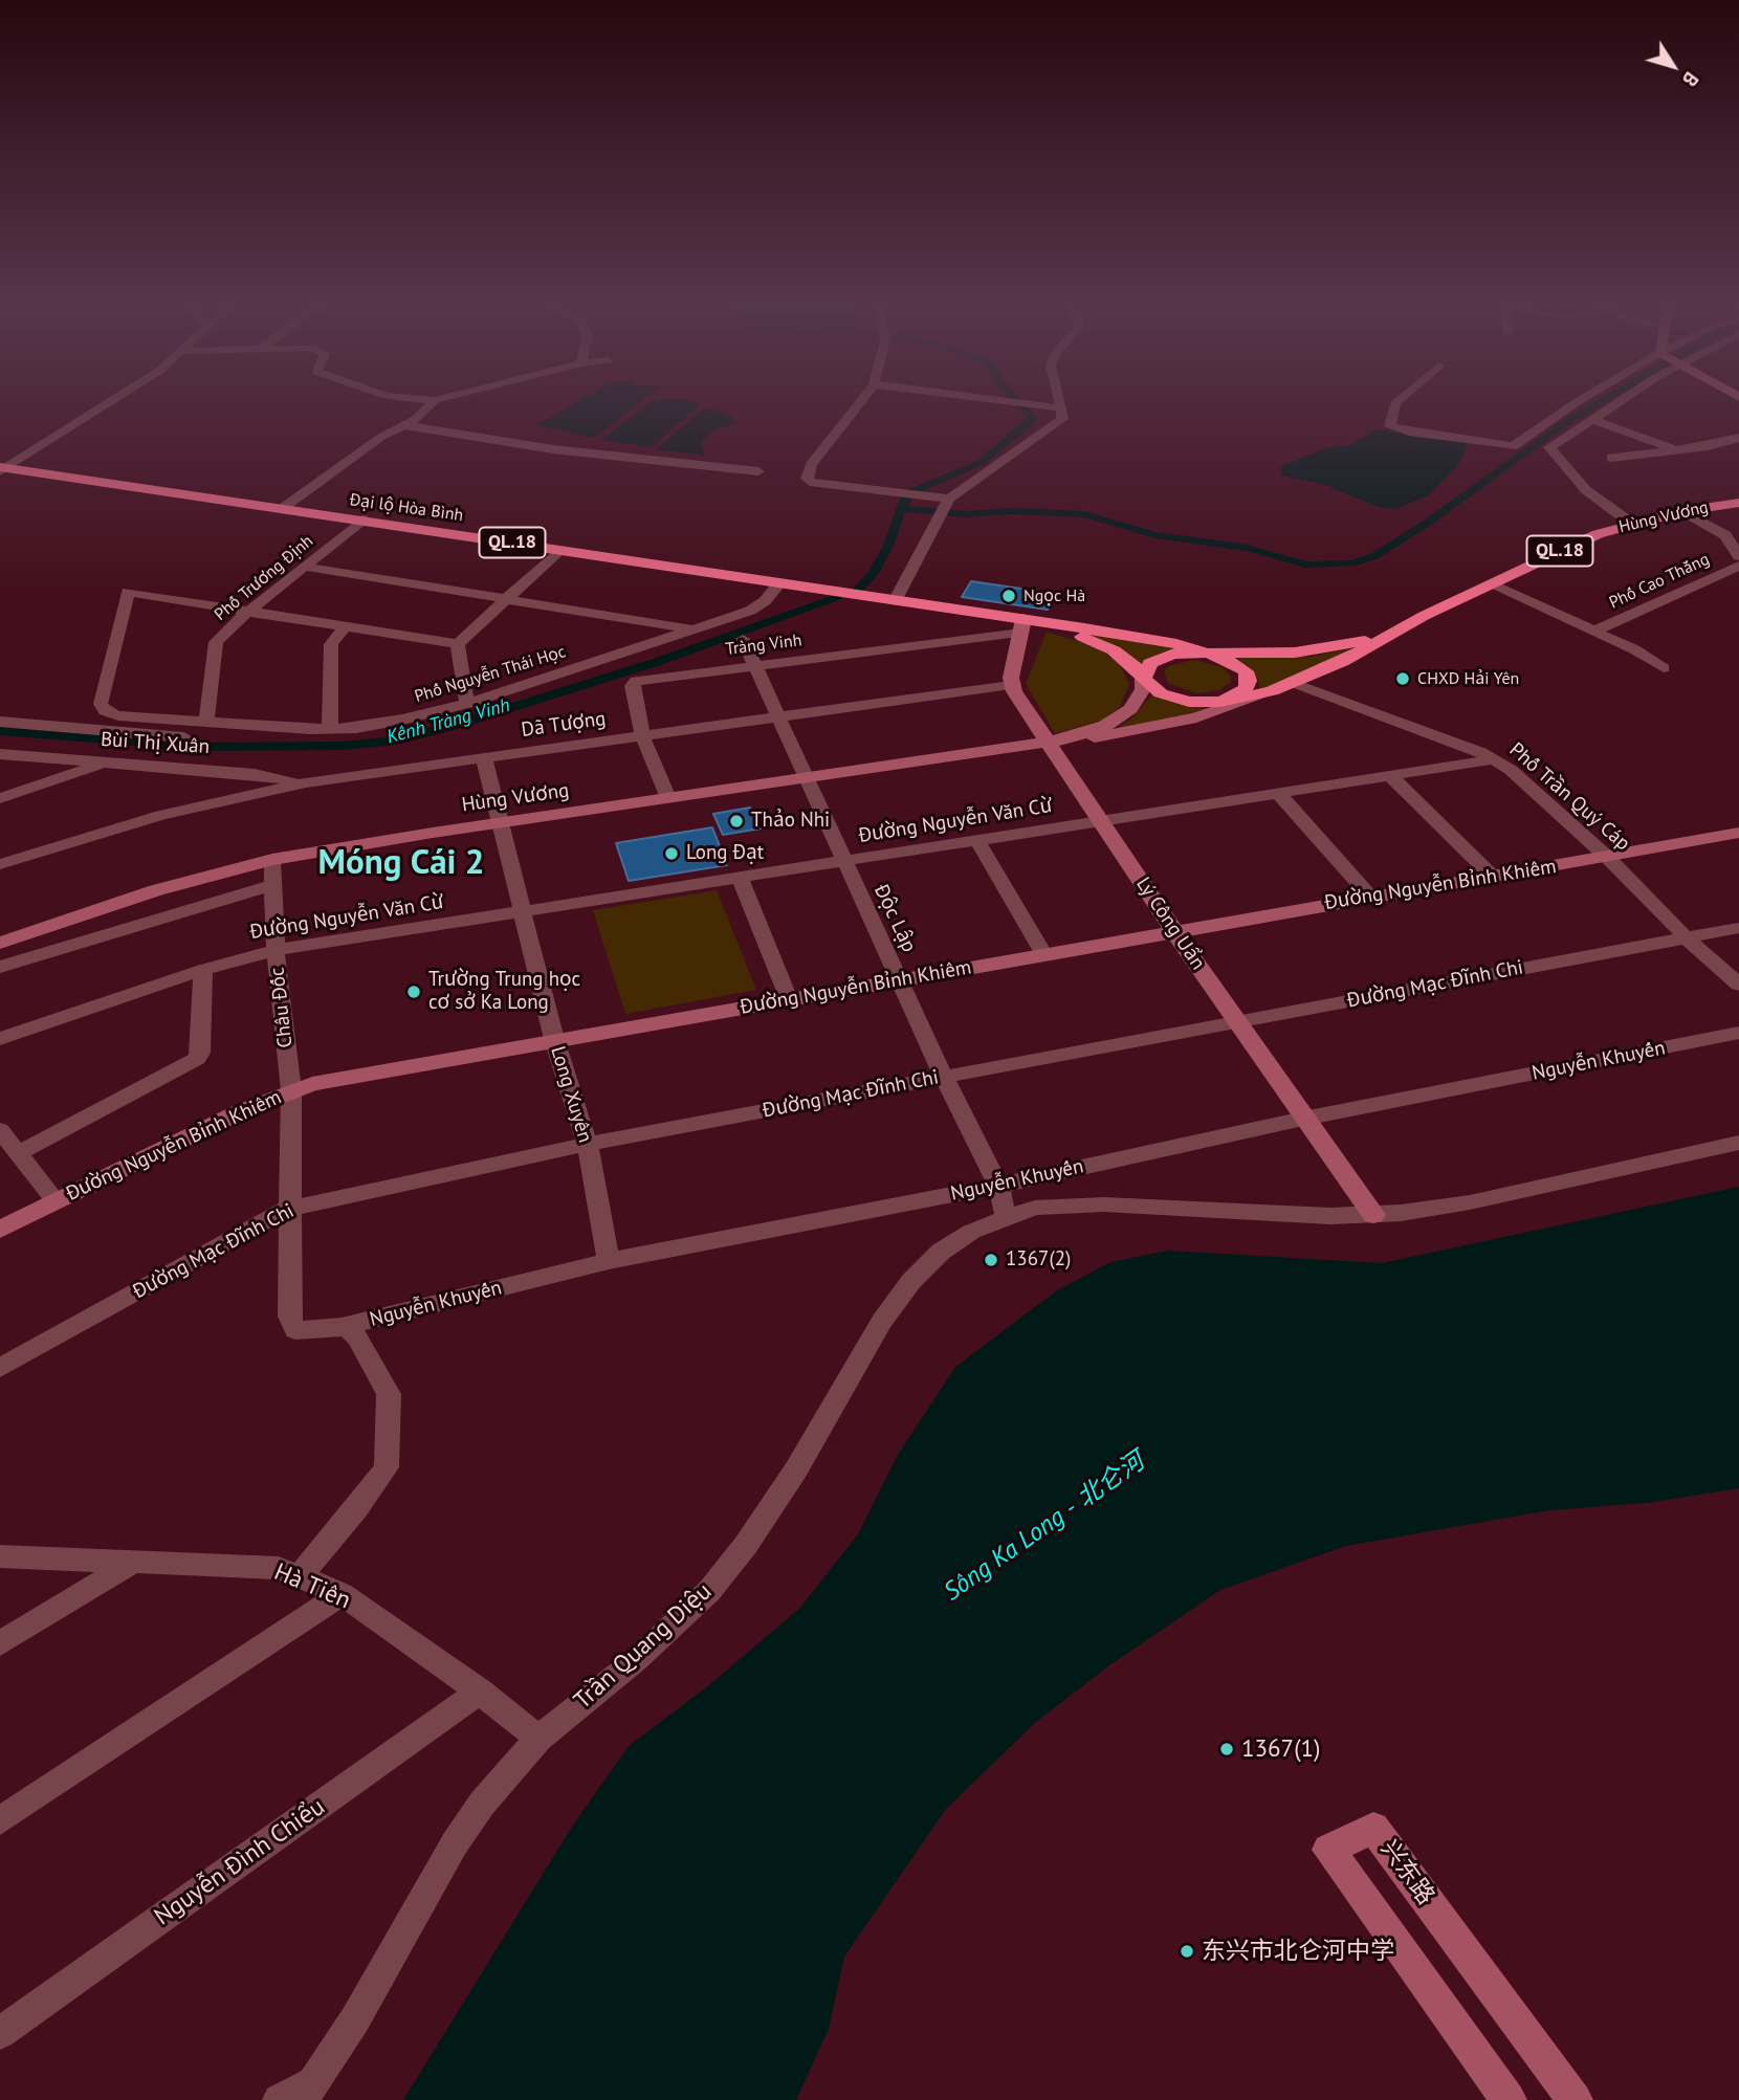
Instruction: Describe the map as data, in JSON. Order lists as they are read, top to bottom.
{
  "streets": {
    "highway": ["Đại lộ Hòa Bình", "Hùng Vương", "QL.18"],
    "street": [
      "Phố Trương Định",
      "Phố Cao Thắng",
      "Tràng Vinh",
      "Phố Nguyễn Thái Học",
      "Dã Tượng",
      "Bùi Thị Xuân",
      "Phố Trần Quý Cáp",
      "Đường Nguyễn Văn Cừ",
      "Đường Nguyễn Bỉnh Khiêm",
      "Độc Lập",
      "Lý Công Uẩn",
      "Đường Mạc Đĩnh Chi",
      "Châu Đốc",
      "Nguyễn Khuyến",
      "Long Xuyên",
      "Hà Tiên",
      "Trần Quang Diệu",
      "Nguyễn Đình Chiểu",
      "兴东路"
    ]
  },
  "crossings": [
    ["Đại lộ Hòa Bình", "Phố Trương Định"],
    ["Đại lộ Hòa Bình", "Tràng Vinh"],
    ["Đại lộ Hòa Bình", "Phố Nguyễn Thái Học"],
    ["Hùng Vương", "Tràng Vinh"],
    ["Hùng Vương", "Độc Lập"],
    ["Hùng Vương", "Lý Công Uẩn"],
    ["Hùng Vương", "Châu Đốc"],
    ["Hùng Vương", "Long Xuyên"],
    ["Phố Trương Định", "Phố Nguyễn Thái Học"],
    ["Tràng Vinh", "Dã Tượng"],
    ["Tràng Vinh", "Độc Lập"],
    ["Dã Tượng", "Bùi Thị Xuân"],
    ["Dã Tượng", "Độc Lập"],
    ["Dã Tượng", "Lý Công Uẩn"],
    ["Dã Tượng", "Long Xuyên"],
    ["Phố Trần Quý Cáp", "Đường Nguyễn Văn Cừ"],
    ["Phố Trần Quý Cáp", "Đường Nguyễn Bỉnh Khiêm"],
    ["Phố Trần Quý Cáp", "Đường Mạc Đĩnh Chi"],
    ["Đường Nguyễn Văn Cừ", "Độc Lập"],
    ["Đường Nguyễn Văn Cừ", "Lý Công Uẩn"],
    ["Đường Nguyễn Văn Cừ", "Châu Đốc"],
    ["Đường Nguyễn Văn Cừ", "Long Xuyên"],
    ["Đường Nguyễn Bỉnh Khiêm", "Độc Lập"],
    ["Đường Nguyễn Bỉnh Khiêm", "Lý Công Uẩn"],
    ["Đường Nguyễn Bỉnh Khiêm", "Châu Đốc"],
    ["Đường Nguyễn Bỉnh Khiêm", "Long Xuyên"],
    ["Độc Lập", "Đường Mạc Đĩnh Chi"],
    ["Độc Lập", "Nguyễn Khuyến"],
    ["Độc Lập", "Trần Quang Diệu"],
    ["Lý Công Uẩn", "Đường Mạc Đĩnh Chi"],
    ["Lý Công Uẩn", "Nguyễn Khuyến"],
    ["Lý Công Uẩn", "Trần Quang Diệu"],
    ["Đường Mạc Đĩnh Chi", "Châu Đốc"],
    ["Đường Mạc Đĩnh Chi", "Long Xuyên"],
    ["Châu Đốc", "Nguyễn Khuyến"],
    ["Nguyễn Khuyến", "Long Xuyên"],
    ["Hà Tiên", "Trần Quang Diệu"],
    ["Hà Tiên", "Nguyễn Đình Chiểu"]
  ],
  "districts": ["Móng Cái 2"],
  "water": ["Kênh Tràng Vinh", "Sông Ka Long - 北仑河"],
  "places": [
    "Ngọc Hà",
    "CHXD Hải Yên",
    "Thảo Nhi",
    "Long Đạt",
    "Trường Trung học cơ sở Ka Long",
    "1367(2)",
    "1367(1)",
    "东兴市北仑河中学"
  ],
  "north": "bottom right"
}
